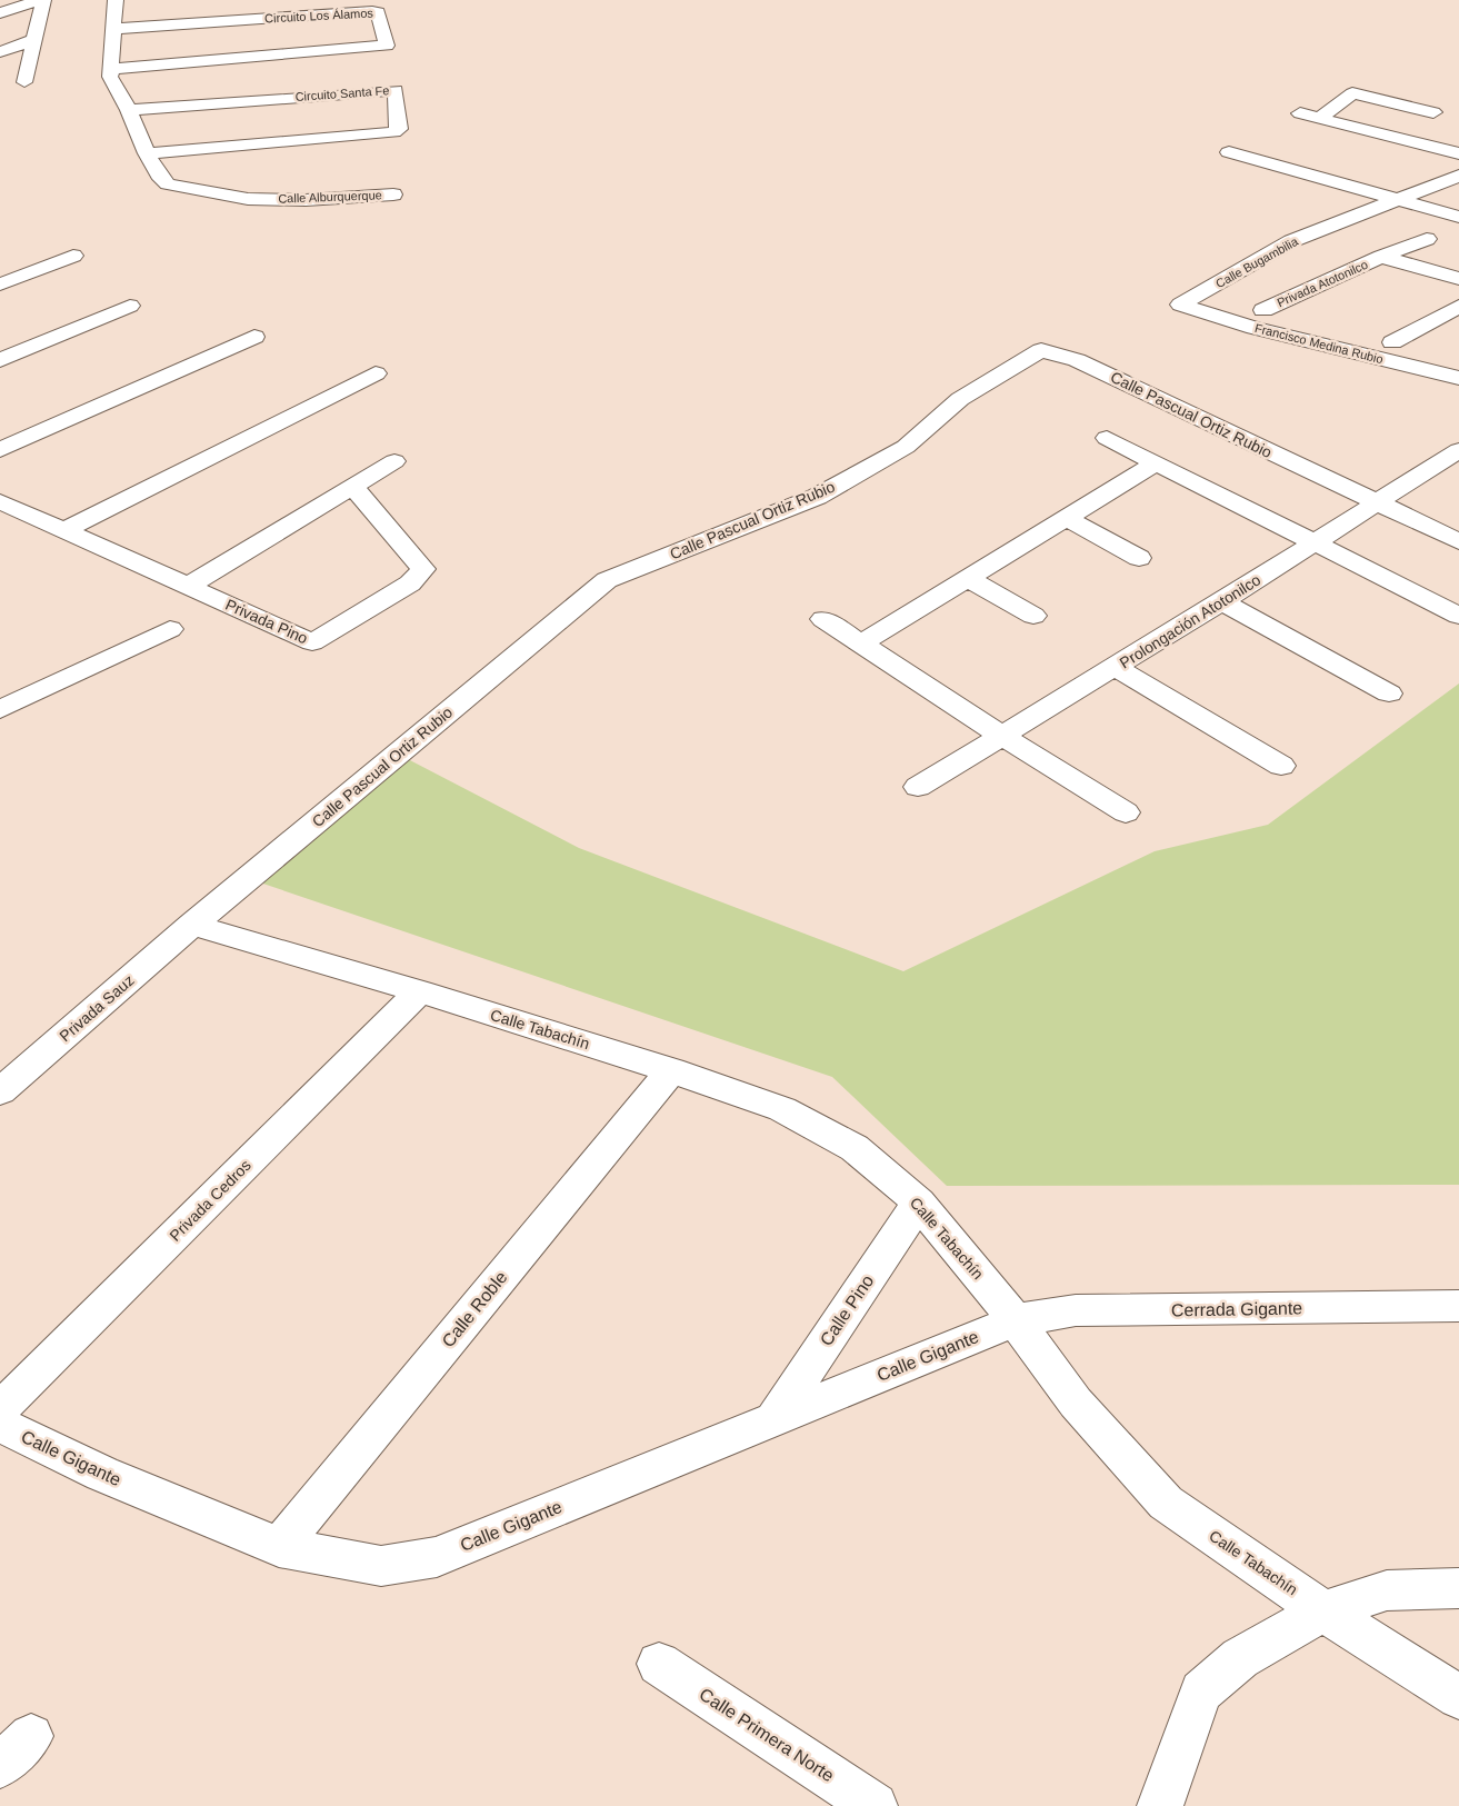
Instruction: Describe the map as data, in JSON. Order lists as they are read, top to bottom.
{
  "streets": {
    "street": [
      "Circuito Los Álamos",
      "Circuito Santa Fe",
      "Calle Alburquerque",
      "Calle Bugambilia",
      "Privada Atotonilco",
      "Francisco Medina Rubio",
      "Calle Pascual Ortiz Rubio",
      "Privada Pino",
      "Prolongación Atotonilco",
      "Privada Sauz",
      "Calle Tabachín",
      "Privada Cedros",
      "Calle Roble",
      "Cerrada Gigante",
      "Calle Pino",
      "Calle Gigante",
      "Calle Primera Norte"
    ]
  },
  "crossings": [
    ["Circuito Los Álamos", "Calle Alburquerque"],
    ["Circuito Santa Fe", "Calle Alburquerque"],
    ["Calle Bugambilia", "Francisco Medina Rubio"],
    ["Calle Pascual Ortiz Rubio", "Prolongación Atotonilco"],
    ["Calle Pascual Ortiz Rubio", "Privada Sauz"],
    ["Calle Pascual Ortiz Rubio", "Calle Tabachín"],
    ["Privada Sauz", "Calle Tabachín"],
    ["Calle Tabachín", "Privada Cedros"],
    ["Calle Tabachín", "Calle Roble"],
    ["Calle Tabachín", "Cerrada Gigante"],
    ["Calle Tabachín", "Calle Pino"],
    ["Calle Tabachín", "Calle Gigante"],
    ["Calle Roble", "Calle Gigante"],
    ["Cerrada Gigante", "Calle Gigante"],
    ["Calle Pino", "Calle Gigante"]
  ]
}
